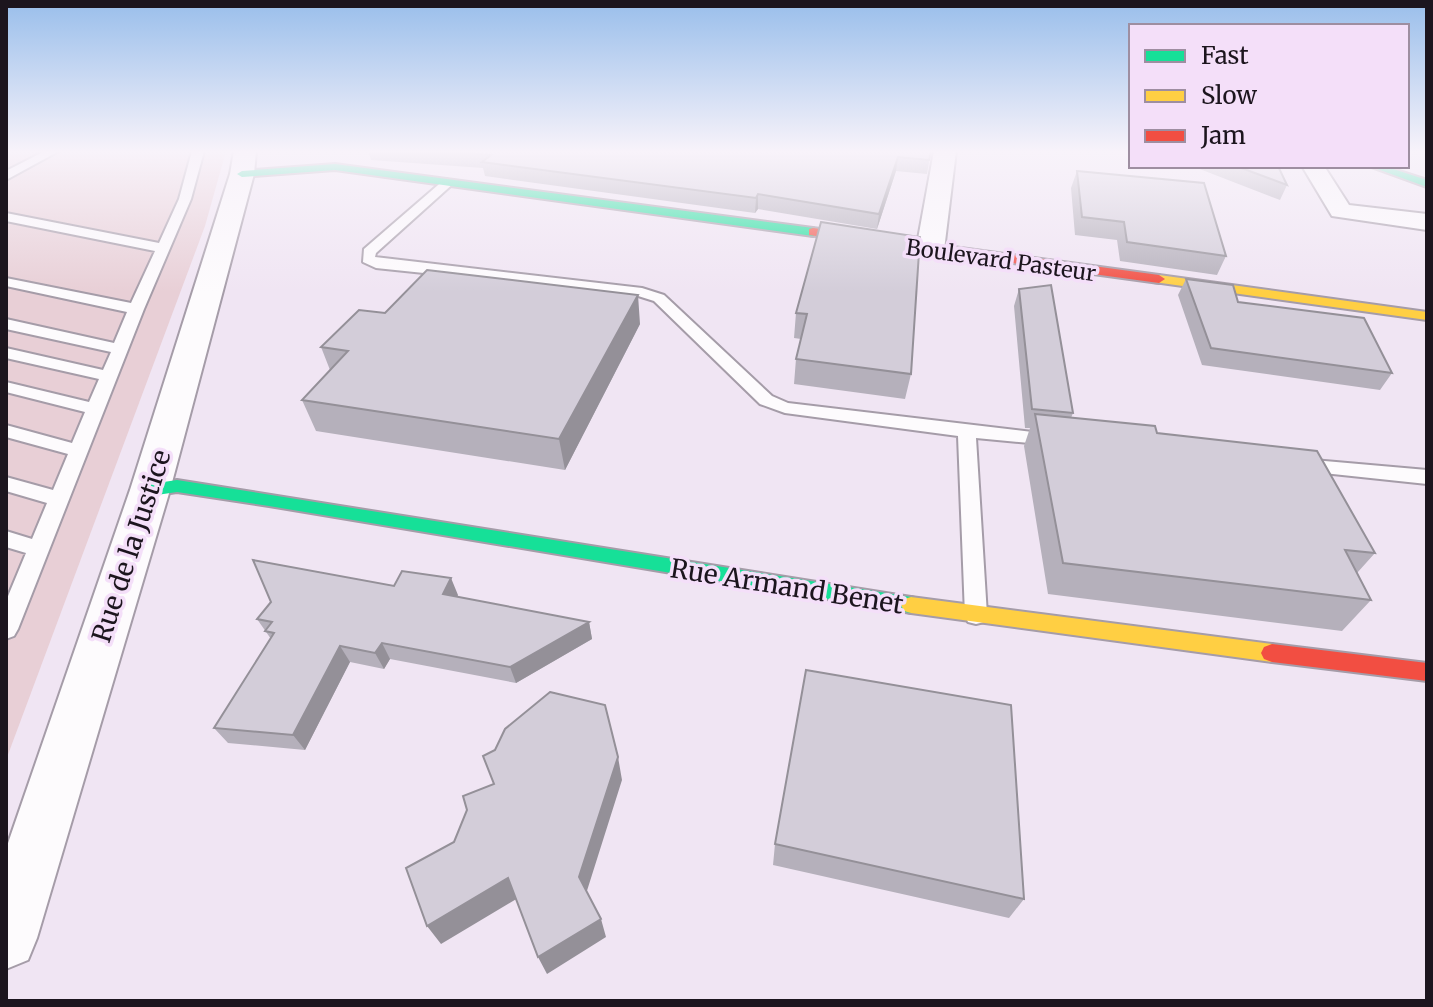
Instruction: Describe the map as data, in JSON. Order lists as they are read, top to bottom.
{
  "streets": {
    "street": ["Boulevard Pasteur", "Rue de la Justice", "Rue Armand Benet"]
  },
  "crossings": [
    ["Rue de la Justice", "Rue Armand Benet"]
  ],
  "legend": ["Fast", "Slow", "Jam"]
}
